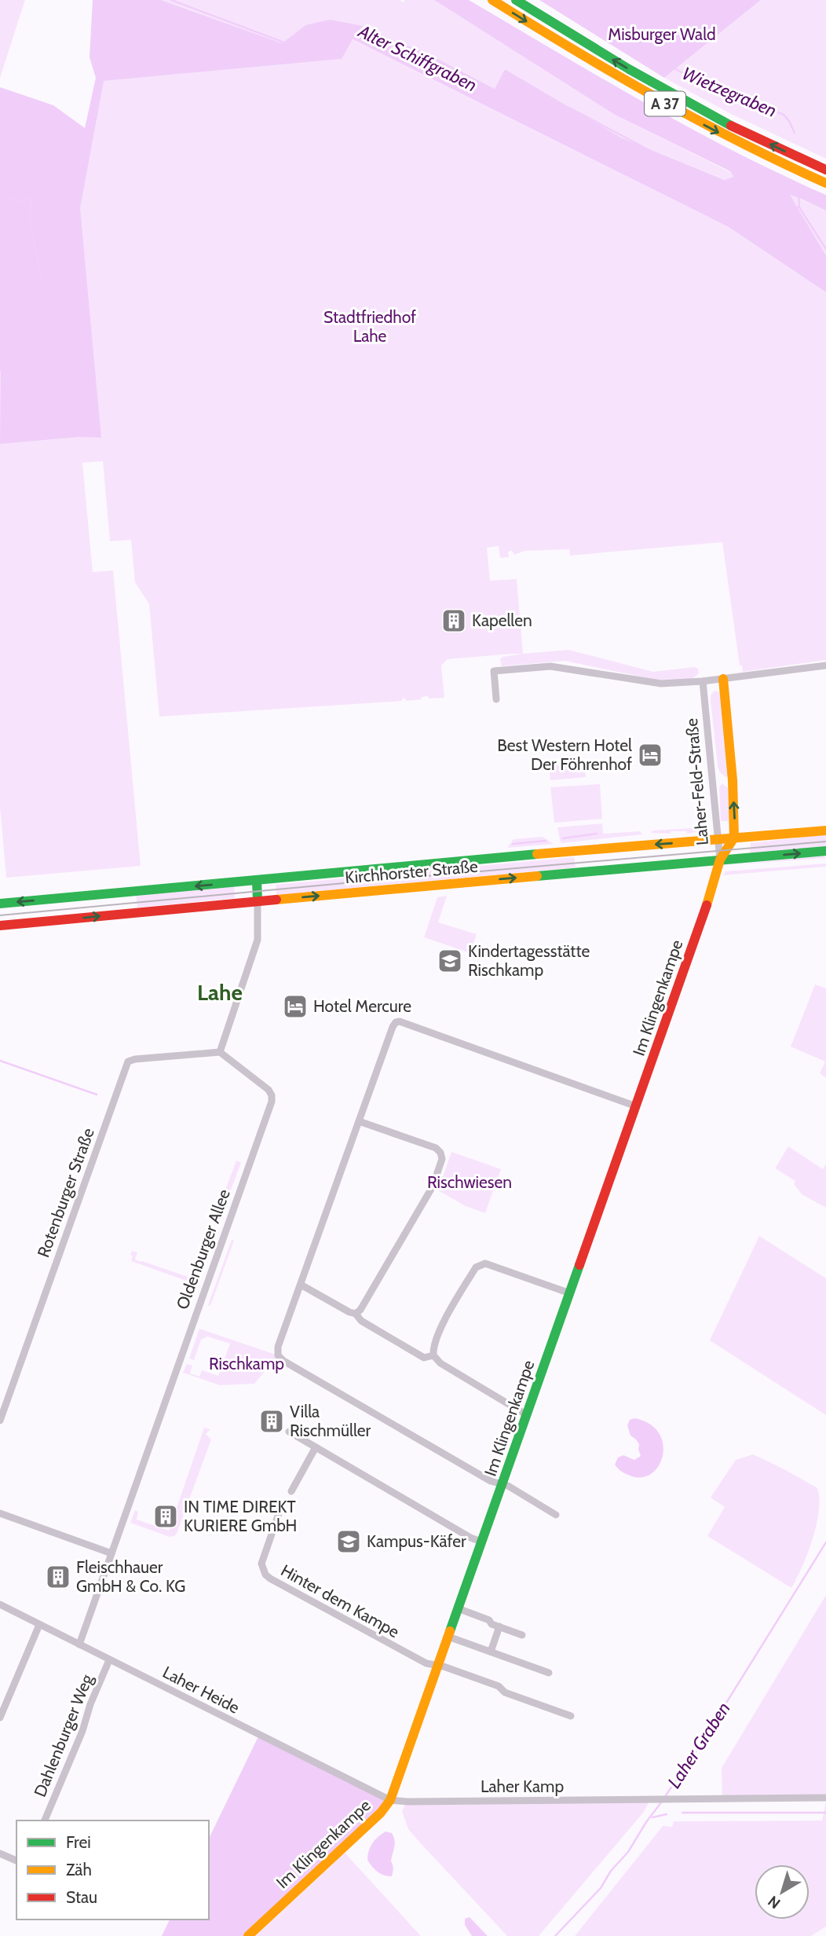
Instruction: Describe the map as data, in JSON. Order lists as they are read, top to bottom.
{
  "streets": {
    "main road": [
      "A 37",
      "Laher-Feld-Straße",
      "Kirchhorster Straße",
      "Im Klingenkampe"
    ],
    "street": [
      "Rotenburger Straße",
      "Oldenburger Allee",
      "Hinter dem Kampe",
      "Laher Heide",
      "Dahlenburger Weg",
      "Laher Kamp"
    ]
  },
  "crossings": [
    ["Laher-Feld-Straße", "Kirchhorster Straße"],
    ["Laher-Feld-Straße", "Im Klingenkampe"],
    ["Kirchhorster Straße", "Im Klingenkampe"],
    ["Im Klingenkampe", "Hinter dem Kampe"],
    ["Im Klingenkampe", "Laher Heide"],
    ["Im Klingenkampe", "Laher Kamp"],
    ["Rotenburger Straße", "Oldenburger Allee"],
    ["Oldenburger Allee", "Laher Heide"],
    ["Laher Heide", "Dahlenburger Weg"],
    ["Laher Heide", "Laher Kamp"]
  ],
  "one_way": ["Laher-Feld-Straße"],
  "districts": ["Lahe"],
  "water": ["Alter Schiffgraben", "Wietzegraben", "Laher Graben"],
  "parks": [
    "Misburger Wald",
    "Stadtfriedhof Lahe",
    "Rischwiesen",
    "Rischkamp"
  ],
  "places": {
    "building": [
      "Kapellen",
      "Villa Rischmüller",
      "IN TIME DIREKT KURIERE GmbH",
      "Fleischhauer GmbH & Co. KG"
    ],
    "hotel": ["Best Western Hotel Der Föhrenhof", "Hotel Mercure"],
    "school or university": ["Kindertagesstätte Rischkamp", "Kampus-Käfer"]
  },
  "legend": ["Frei", "Zäh", "Stau"],
  "north": "bottom left"
}
